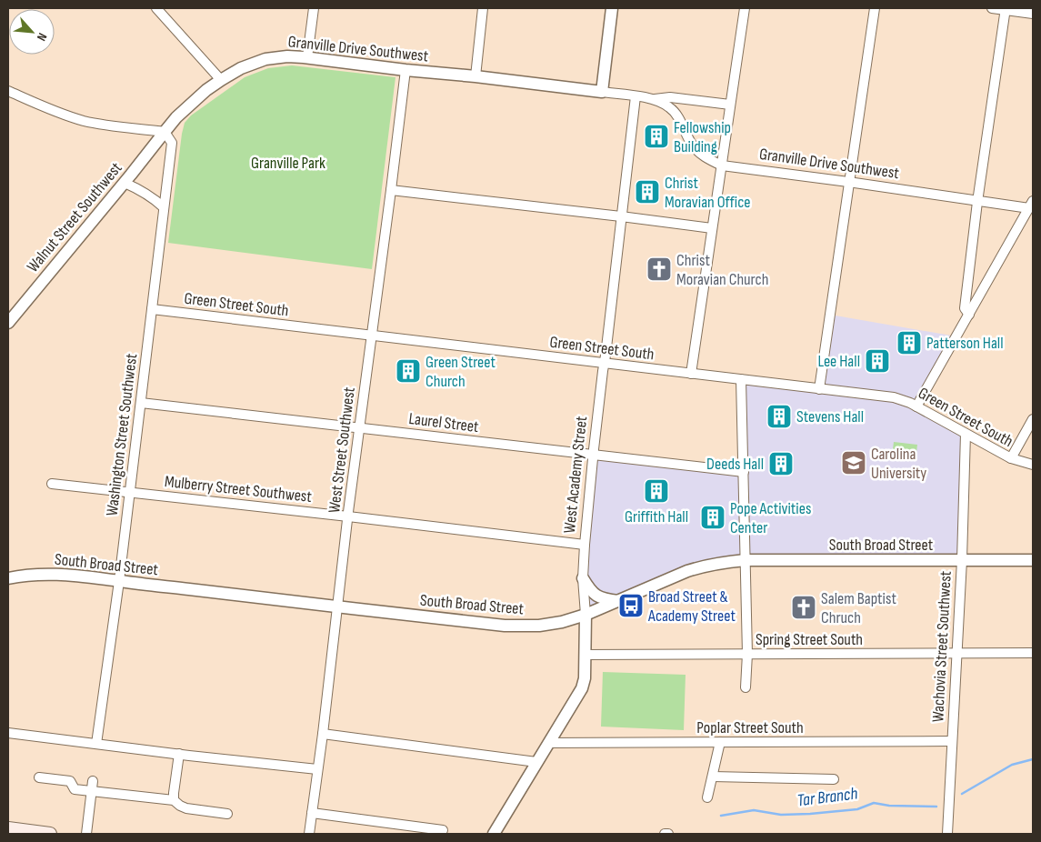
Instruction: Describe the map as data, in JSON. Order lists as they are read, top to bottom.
{
  "streets": {
    "street": [
      "Granville Drive Southwest",
      "Walnut Street Southwest",
      "Green Street South",
      "Laurel Street",
      "Washington Street Southwest",
      "West Street Southwest",
      "West Academy Street",
      "Mulberry Street Southwest",
      "South Broad Street",
      "Spring Street South",
      "Wachovia Street Southwest",
      "Poplar Street South"
    ]
  },
  "crossings": [
    ["Granville Drive Southwest", "Walnut Street Southwest"],
    ["Granville Drive Southwest", "Washington Street Southwest"],
    ["Granville Drive Southwest", "West Street Southwest"],
    ["Granville Drive Southwest", "West Academy Street"],
    ["Walnut Street Southwest", "Washington Street Southwest"],
    ["Green Street South", "Washington Street Southwest"],
    ["Green Street South", "West Street Southwest"],
    ["Green Street South", "West Academy Street"],
    ["Green Street South", "Wachovia Street Southwest"],
    ["Laurel Street", "Washington Street Southwest"],
    ["Laurel Street", "West Street Southwest"],
    ["Laurel Street", "West Academy Street"],
    ["Washington Street Southwest", "Mulberry Street Southwest"],
    ["Washington Street Southwest", "South Broad Street"],
    ["West Street Southwest", "Mulberry Street Southwest"],
    ["West Street Southwest", "South Broad Street"],
    ["West Academy Street", "Mulberry Street Southwest"],
    ["West Academy Street", "South Broad Street"],
    ["West Academy Street", "Spring Street South"],
    ["West Academy Street", "Poplar Street South"],
    ["South Broad Street", "Wachovia Street Southwest"],
    ["Spring Street South", "Wachovia Street Southwest"],
    ["Wachovia Street Southwest", "Poplar Street South"]
  ],
  "water": ["Tar Branch"],
  "parks": ["Granville Park"],
  "places": {
    "building": [
      "Fellowship Building",
      "Christ Moravian Office",
      "Patterson Hall",
      "Lee Hall",
      "Green Street Church",
      "Stevens Hall",
      "Deeds Hall",
      "Griffith Hall",
      "Pope Activities Center"
    ],
    "church": ["Christ Moravian Church", "Salem Baptist Chruch"],
    "school or university": ["Carolina University"],
    "bus stop": ["Broad Street & Academy Street"]
  },
  "north": "bottom right"
}
